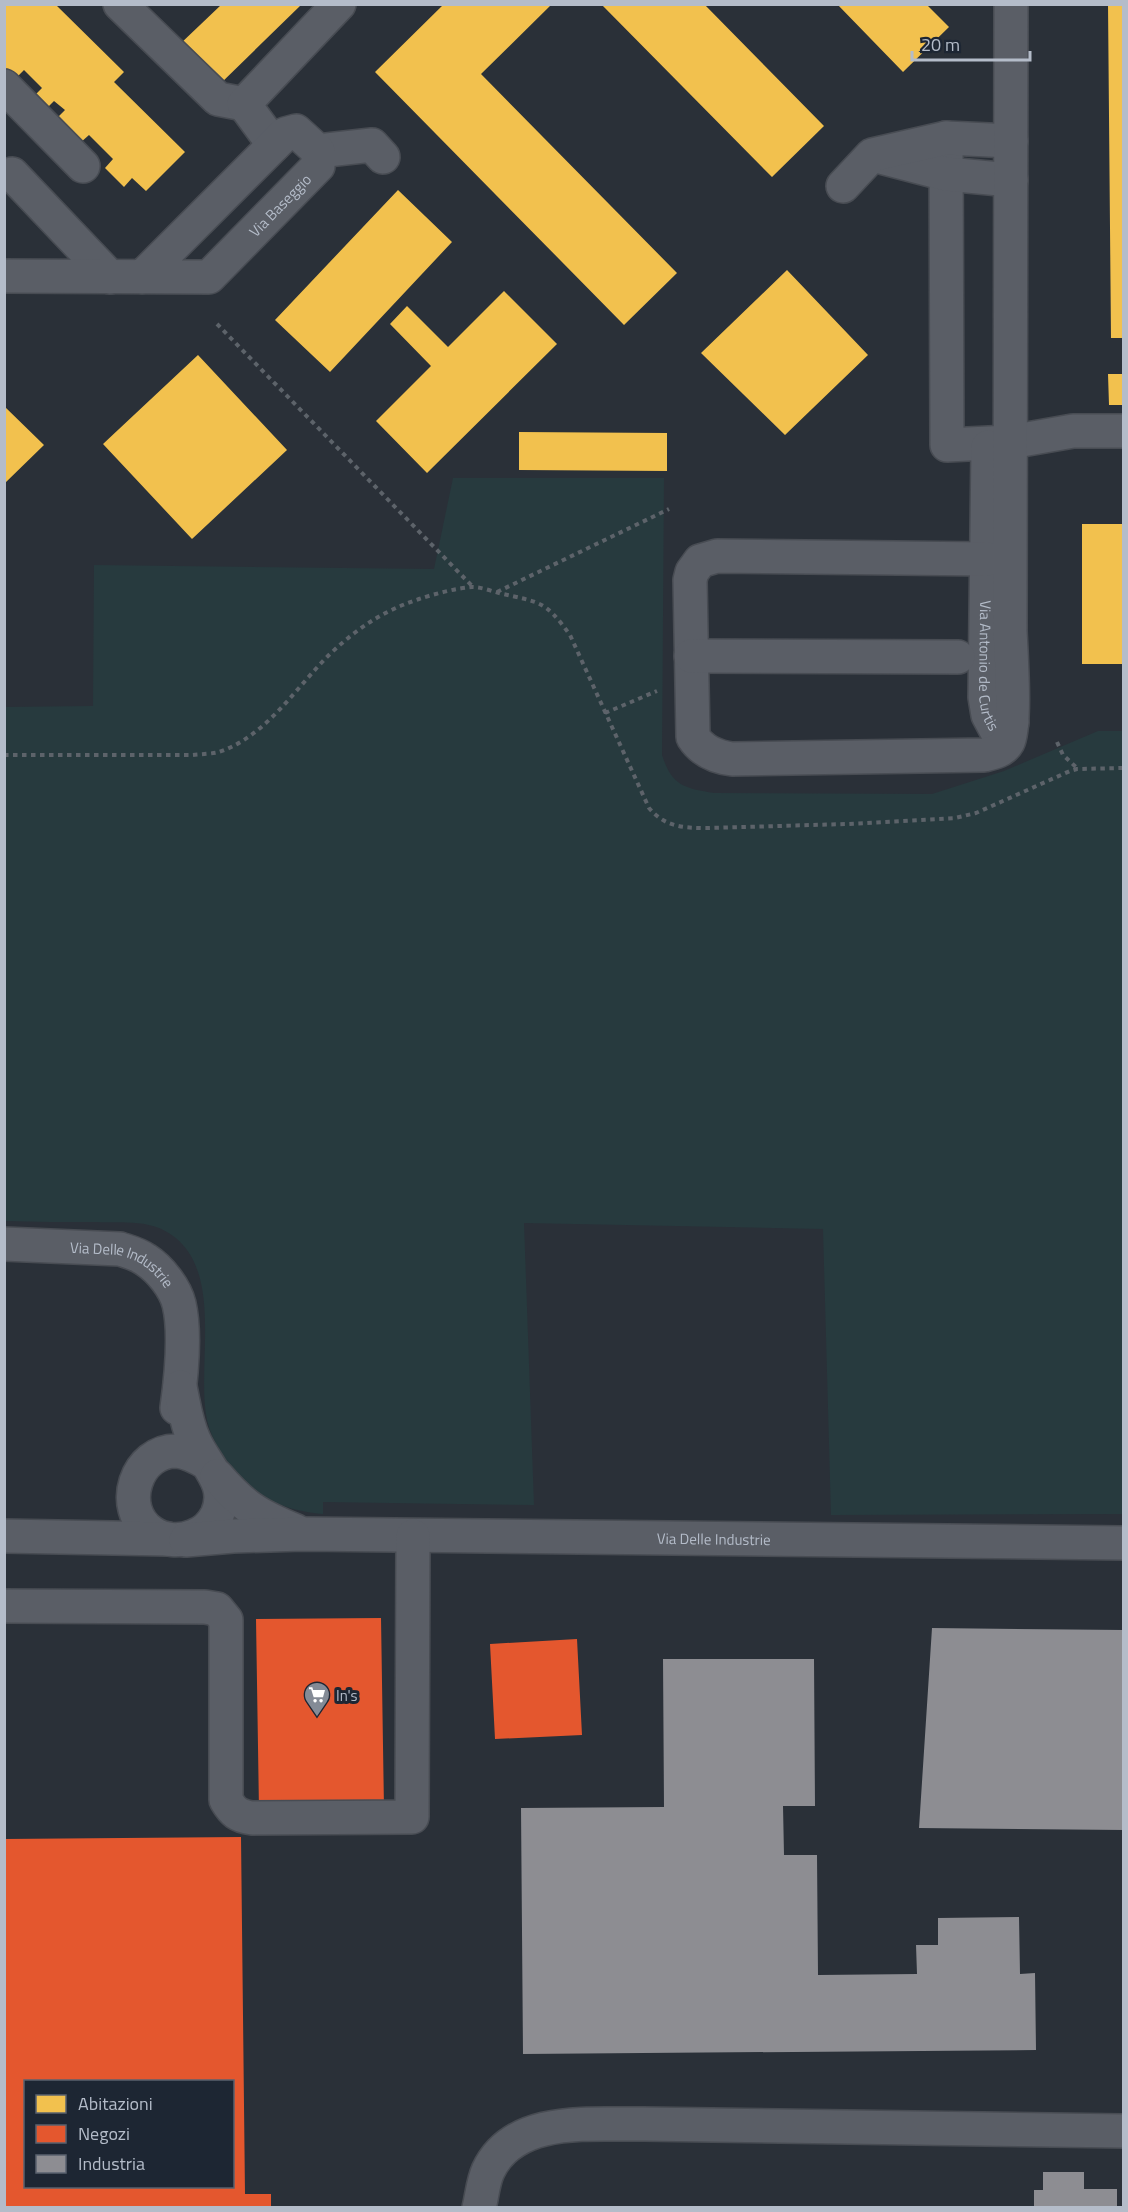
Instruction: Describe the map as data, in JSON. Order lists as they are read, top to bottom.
{
  "streets": {
    "street": ["Via Baseggio", "Via Antonio de Curtis", "Via Delle Industrie"]
  },
  "places": {
    "supermarket": ["In's"]
  },
  "legend": ["Abitazioni", "Negozi", "Industria"],
  "scale_bar": "20 m"
}
